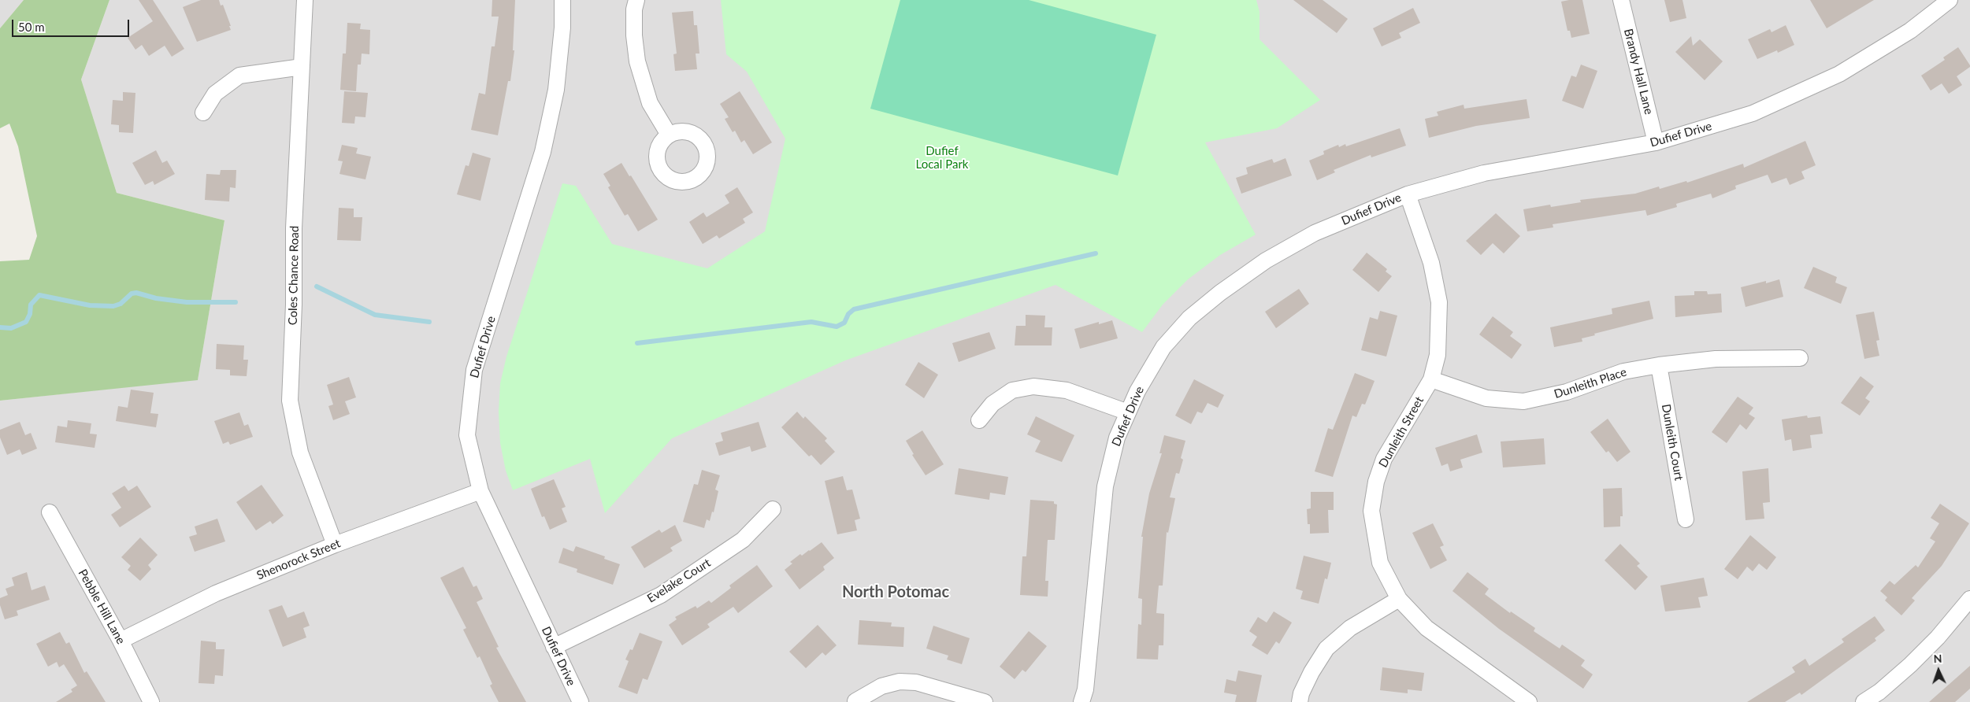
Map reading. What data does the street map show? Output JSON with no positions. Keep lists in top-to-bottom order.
{
  "streets": {
    "street": [
      "Brandy Hall Lane",
      "Dufief Drive",
      "Coles Chance Road",
      "Dunleith Place",
      "Dunleith Street",
      "Dunleith Court",
      "Shenorock Street",
      "Evelake Court",
      "Pebble Hill Lane"
    ]
  },
  "crossings": [
    ["Brandy Hall Lane", "Dufief Drive"],
    ["Dufief Drive", "Dunleith Street"],
    ["Dufief Drive", "Shenorock Street"],
    ["Dufief Drive", "Evelake Court"],
    ["Coles Chance Road", "Shenorock Street"],
    ["Dunleith Place", "Dunleith Street"],
    ["Dunleith Place", "Dunleith Court"],
    ["Shenorock Street", "Pebble Hill Lane"]
  ],
  "districts": ["North Potomac"],
  "parks": ["Dufief Local Park"],
  "scale_bar": "50 m",
  "north": "top"
}
